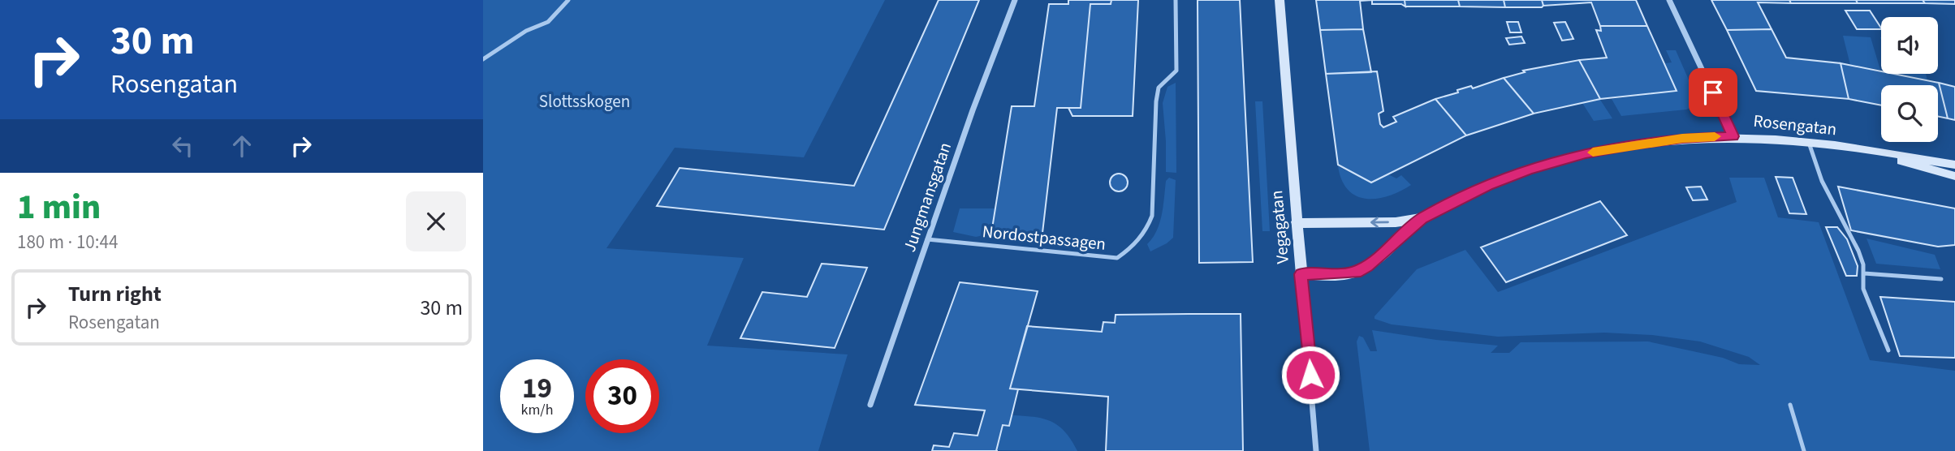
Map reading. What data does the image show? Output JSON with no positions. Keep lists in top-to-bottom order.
{
  "streets": {
    "street": ["Rosengatan", "Jungmansgatan", "Vegagatan"],
    "lane": ["Nordostpassagen"]
  },
  "crossings": [
    ["Rosengatan", "Vegagatan"],
    ["Jungmansgatan", "Nordostpassagen"]
  ],
  "parks": ["Slottsskogen"],
  "page": {
    "turn": ["30 m", "Rosengatan"],
    "heading": ["1 min", "180 m · 10:44"],
    "list": [
      {
        "name": "Turn right",
        "note": "Rosengatan",
        "value": "30 m"
      }
    ],
    "speed": "19 km/h",
    "limit": "30"
  }
}
